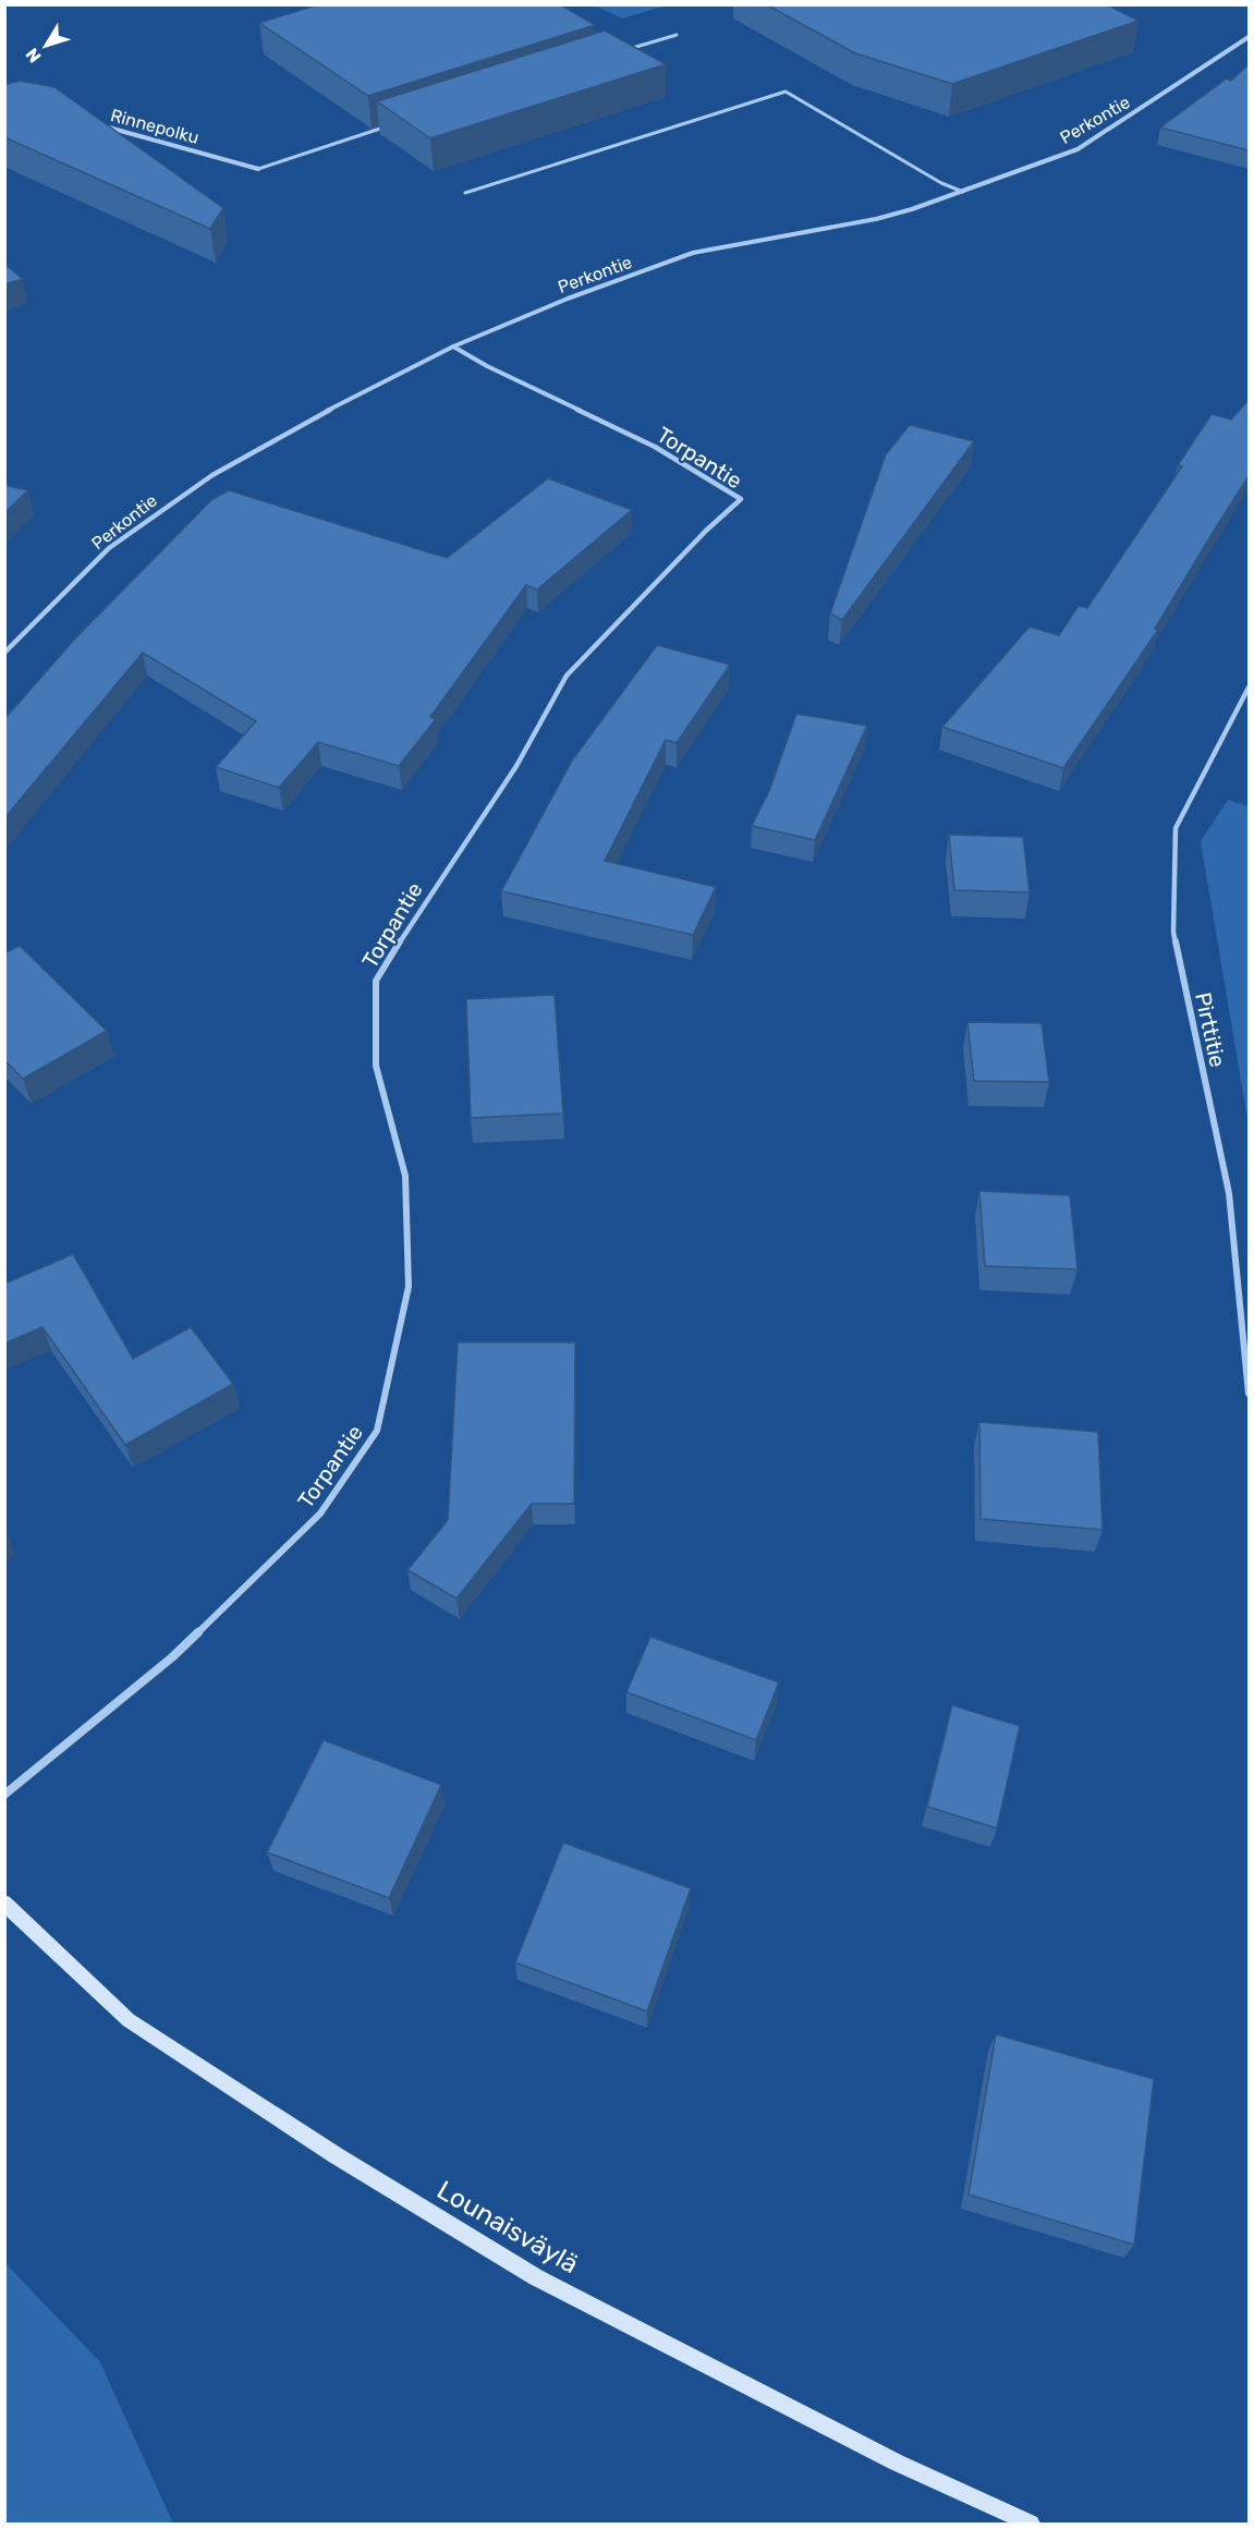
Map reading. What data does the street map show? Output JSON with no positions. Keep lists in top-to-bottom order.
{
  "streets": {
    "street": [
      "Perkontie",
      "Rinnepolku",
      "Torpantie",
      "Pirttitie",
      "Lounaisväylä"
    ]
  },
  "crossings": [
    ["Perkontie", "Torpantie"]
  ],
  "north": "bottom left"
}
